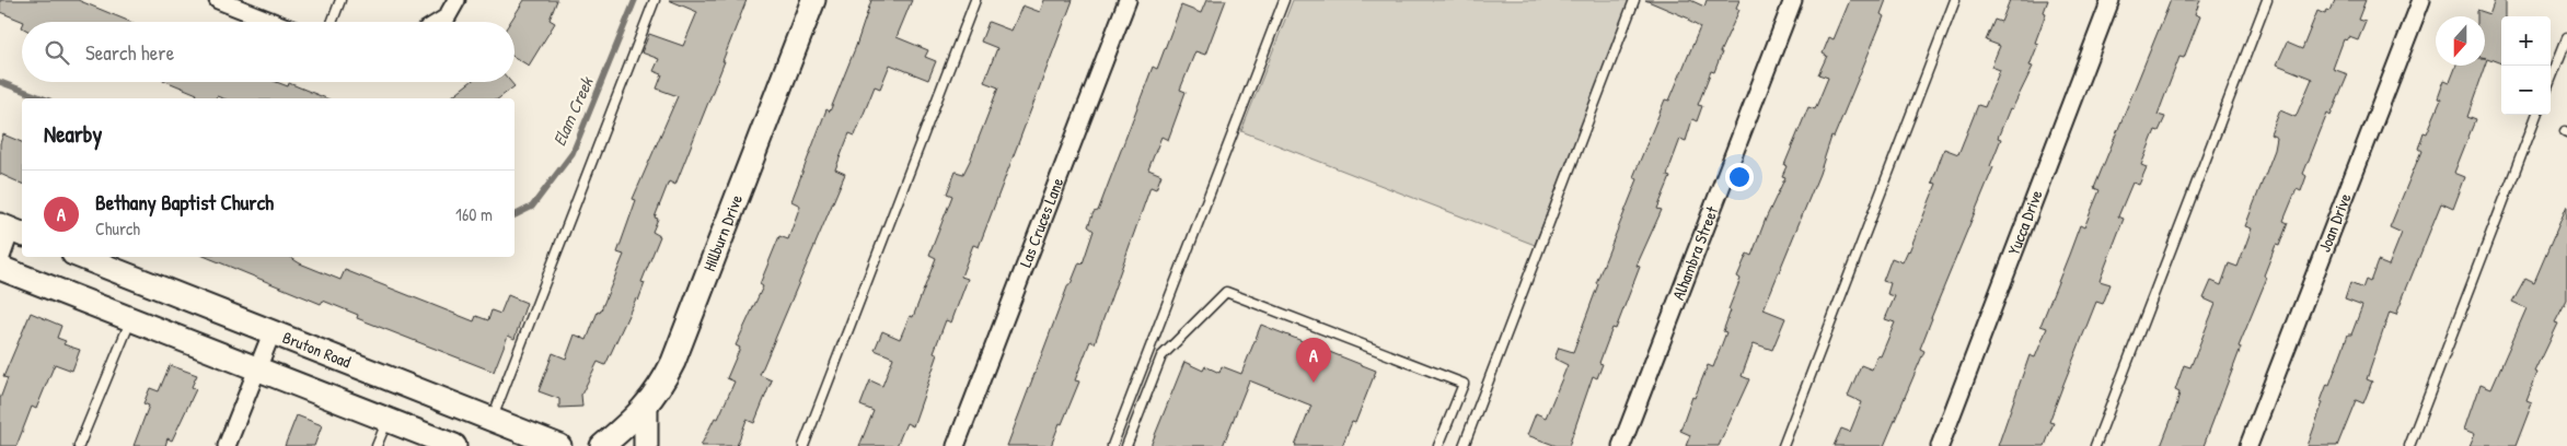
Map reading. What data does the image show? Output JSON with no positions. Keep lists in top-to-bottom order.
{
  "streets": {
    "main road": ["Hillburn Drive", "Bruton Road"],
    "street": [
      "Las Cruces Lane",
      "Yucca Drive",
      "Joan Drive",
      "Alhambra Street"
    ]
  },
  "water": ["Elam Creek"],
  "north": "bottom",
  "page": {
    "map_buttons": ["+", "−"],
    "search": "Search here",
    "heading": "Nearby",
    "list": [
      {
        "mark": "A",
        "name": "Bethany Baptist Church",
        "note": "Church",
        "value": "160 m"
      }
    ],
    "pins": "A"
  }
}
